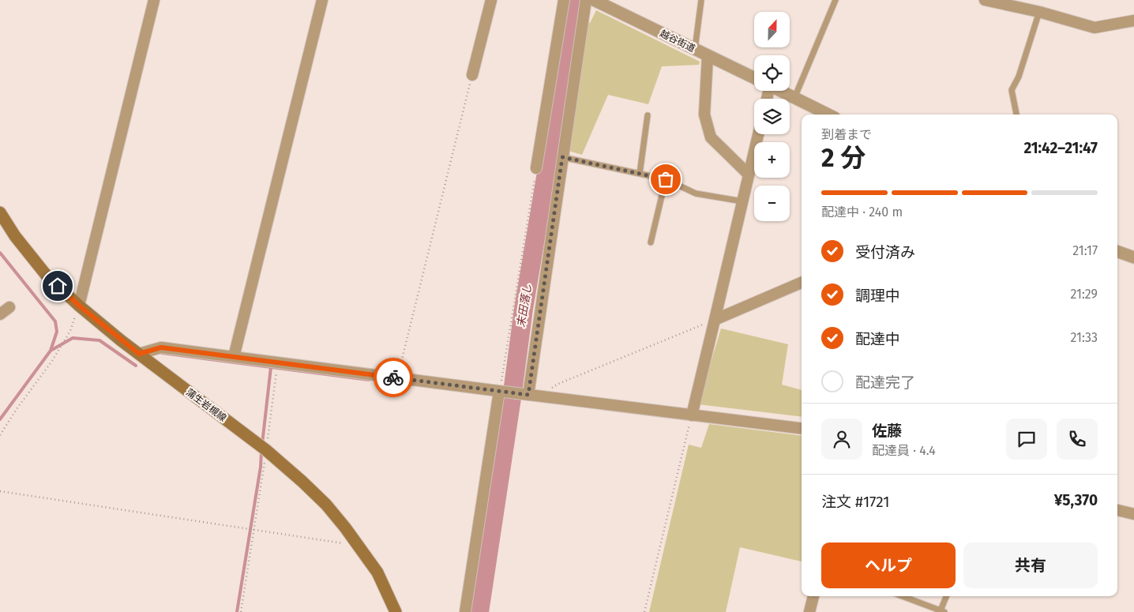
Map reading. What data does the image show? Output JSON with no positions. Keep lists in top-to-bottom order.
{
  "streets": {
    "main road": ["蒲生岩槻線"],
    "street": ["越谷街道"]
  },
  "water": ["末田落し"],
  "north": "top",
  "page": {
    "map_buttons": ["+", "−"],
    "heading": ["2 分", "到着まで", "21:42–21:47"],
    "panel": [
      "佐藤",
      "配達員 · 4.4",
      "注文 #1721",
      "¥5,370"
    ],
    "bar": "配達中 · 240 m",
    "list": [
      ["受付済み", "21:17"],
      ["調理中", "21:29"],
      ["配達中", "21:33"],
      "配達完了"
    ],
    "buttons": ["ヘルプ", "共有"]
  }
}
